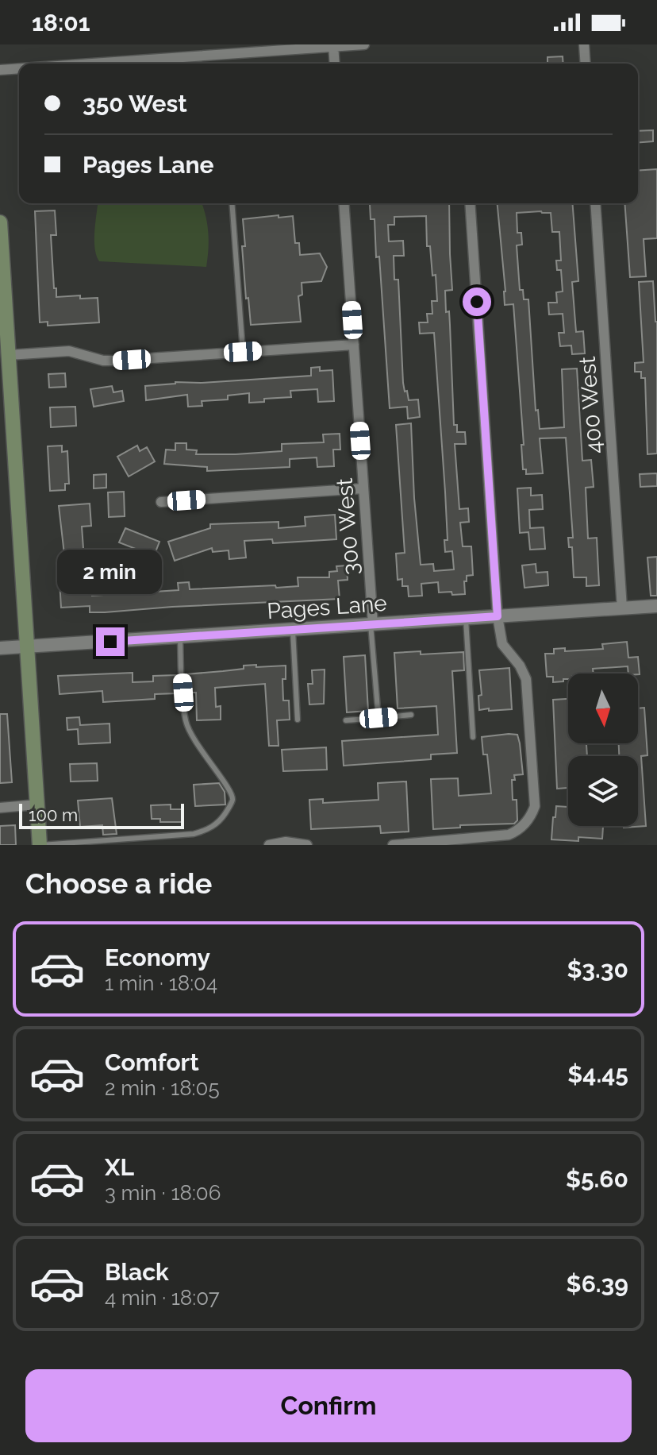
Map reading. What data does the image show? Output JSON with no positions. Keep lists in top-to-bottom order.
{
  "streets": {
    "street": ["400 West", "300 West", "Pages Lane"]
  },
  "crossings": [
    ["400 West", "Pages Lane"],
    ["300 West", "Pages Lane"]
  ],
  "scale_bar": "100 m",
  "north": "bottom",
  "page": {
    "status": "18:01",
    "banner": ["350 West", "Pages Lane"],
    "bubble": "2 min",
    "scale": "100 m",
    "heading": "Choose a ride",
    "list": [
      {
        "name": "Economy",
        "note": "1 min · 18:04",
        "value": "$3.30"
      },
      {
        "name": "Comfort",
        "note": "2 min · 18:05",
        "value": "$4.45"
      },
      {
        "name": "XL",
        "note": "3 min · 18:06",
        "value": "$5.60"
      },
      {
        "name": "Black",
        "note": "4 min · 18:07",
        "value": "$6.39"
      }
    ],
    "buttons": "Confirm"
  }
}
